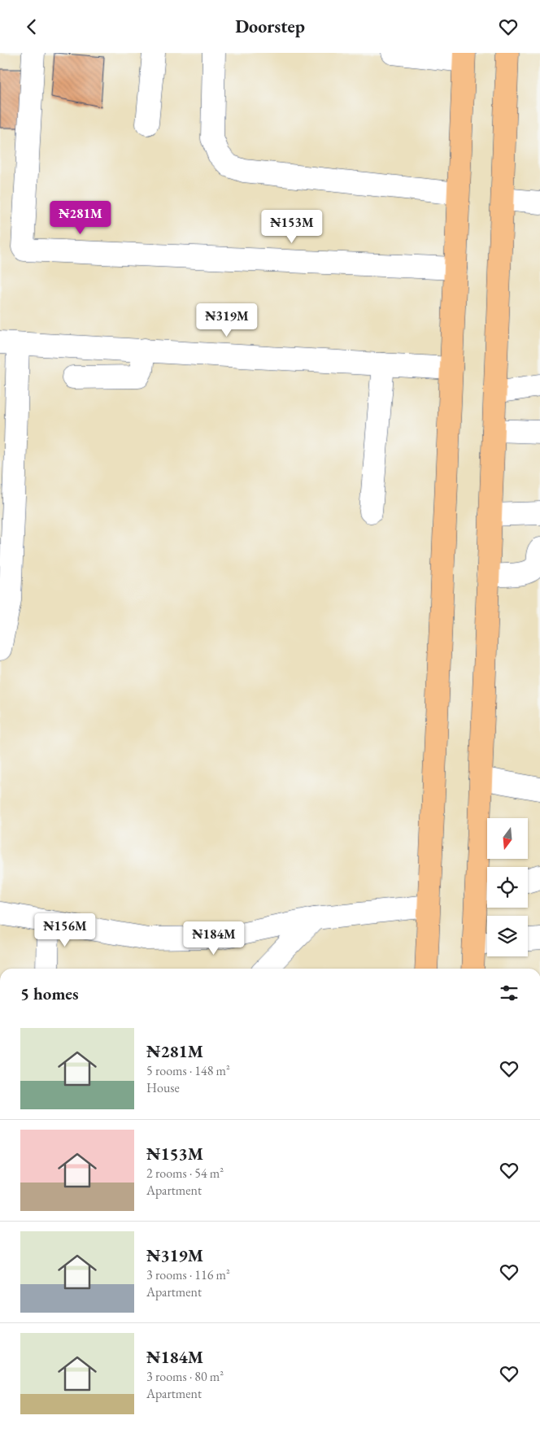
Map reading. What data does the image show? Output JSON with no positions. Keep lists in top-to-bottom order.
{
  "north": "bottom",
  "page": {
    "header": "Doorstep",
    "price": [
      "₦281M",
      "₦153M",
      "₦319M",
      "₦156M",
      "₦184M"
    ],
    "heading": "5 homes",
    "list": [
      {
        "name": "₦281M",
        "note": "5 rooms · 148 m² · House"
      },
      {
        "name": "₦153M",
        "note": "2 rooms · 54 m² · Apartment"
      },
      {
        "name": "₦319M",
        "note": "3 rooms · 116 m² · Apartment"
      },
      {
        "name": "₦184M",
        "note": "3 rooms · 80 m² · Apartment"
      }
    ]
  }
}
